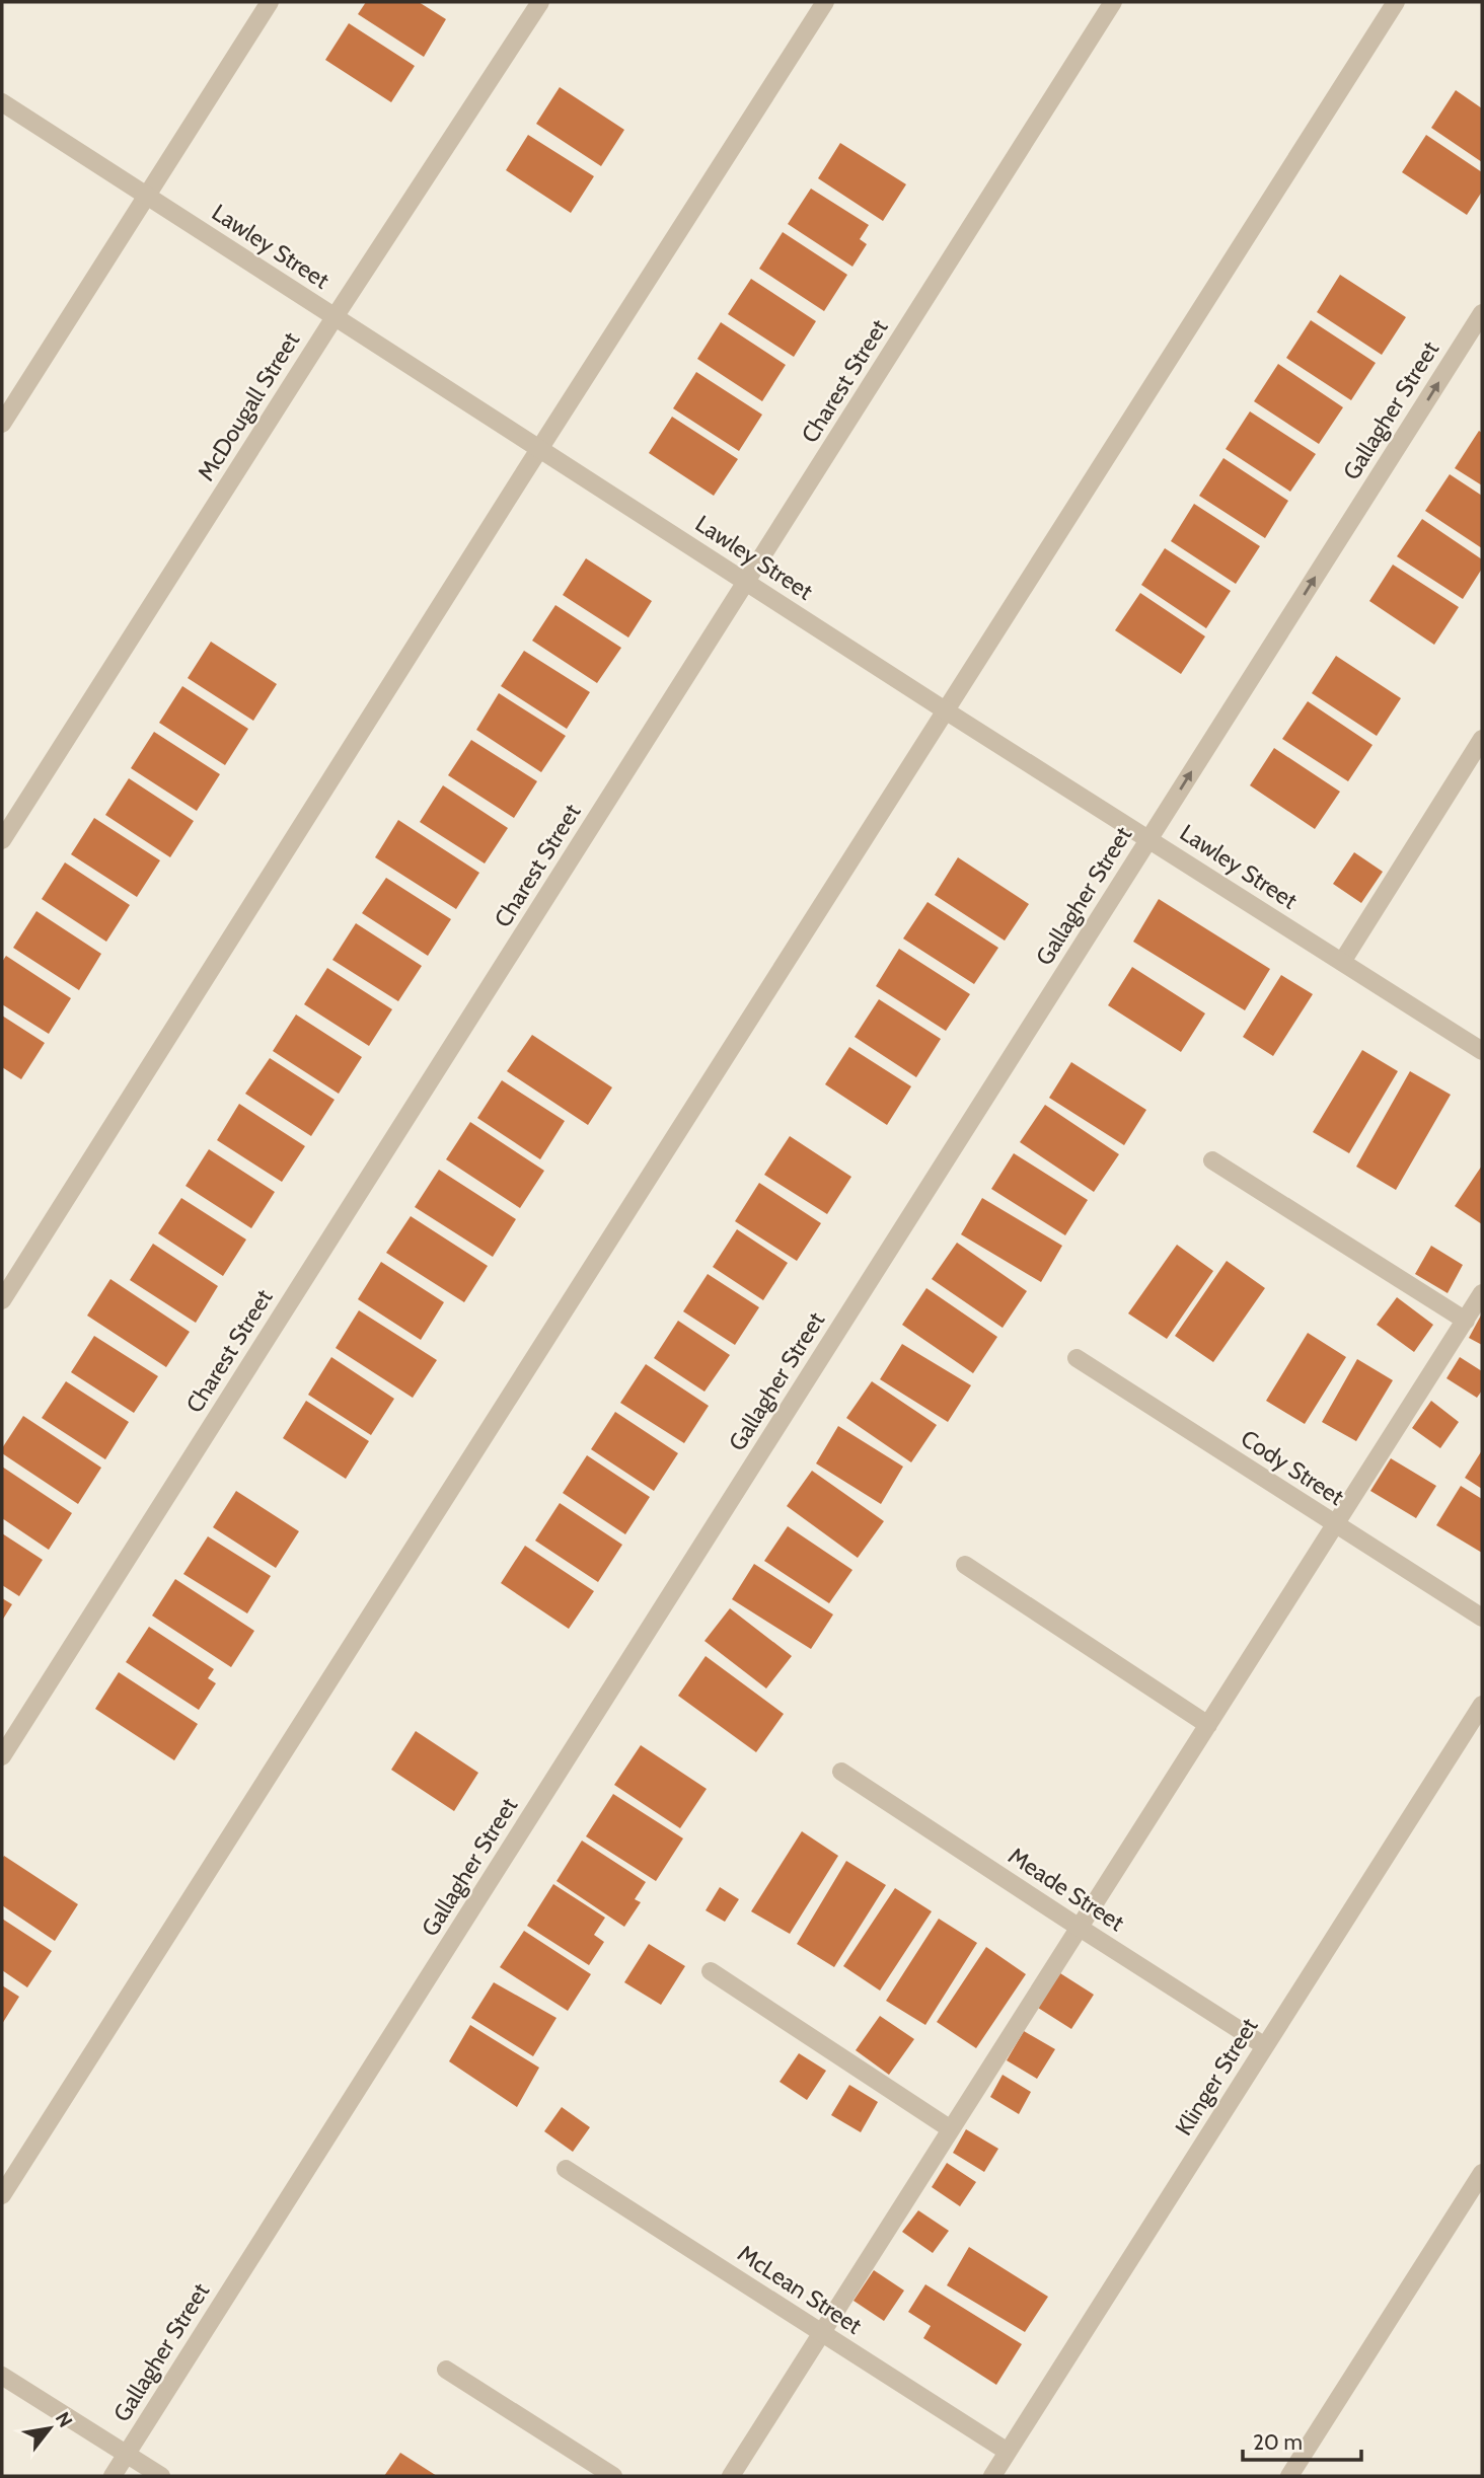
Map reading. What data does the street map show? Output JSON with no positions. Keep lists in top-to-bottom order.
{
  "streets": {
    "street": [
      "Lawley Street",
      "Charest Street",
      "McDougall Street",
      "Gallagher Street",
      "Cody Street",
      "Meade Street",
      "Klinger Street",
      "McLean Street"
    ]
  },
  "crossings": [
    ["Lawley Street", "Charest Street"],
    ["Lawley Street", "McDougall Street"],
    ["Lawley Street", "Gallagher Street"],
    ["Meade Street", "Klinger Street"],
    ["Klinger Street", "McLean Street"]
  ],
  "scale_bar": "20 m",
  "north": "top right"
}
